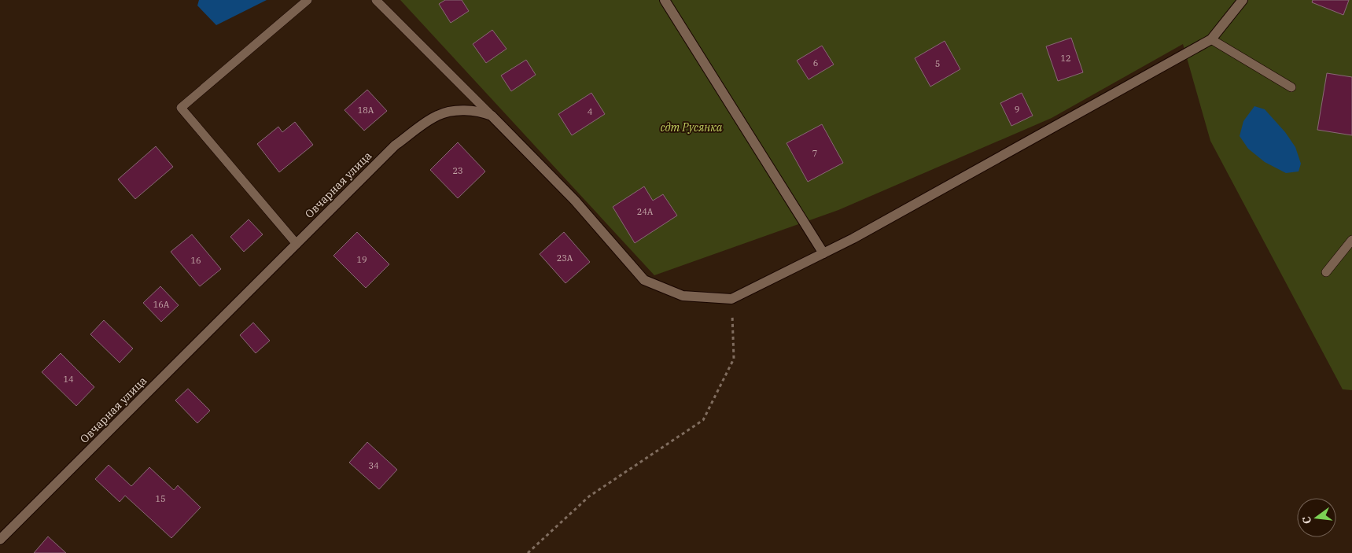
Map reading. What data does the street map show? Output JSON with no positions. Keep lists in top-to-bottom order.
{
  "streets": {
    "street": ["Овчарная улица"]
  },
  "parks": ["сдт Русянка"],
  "house_numbers": [
    "12",
    "6",
    "5",
    "9",
    "18А",
    "4",
    "7",
    "23",
    "24А",
    "23А",
    "19",
    "16",
    "16А",
    "14",
    "34",
    "15"
  ],
  "north": "left"
}
